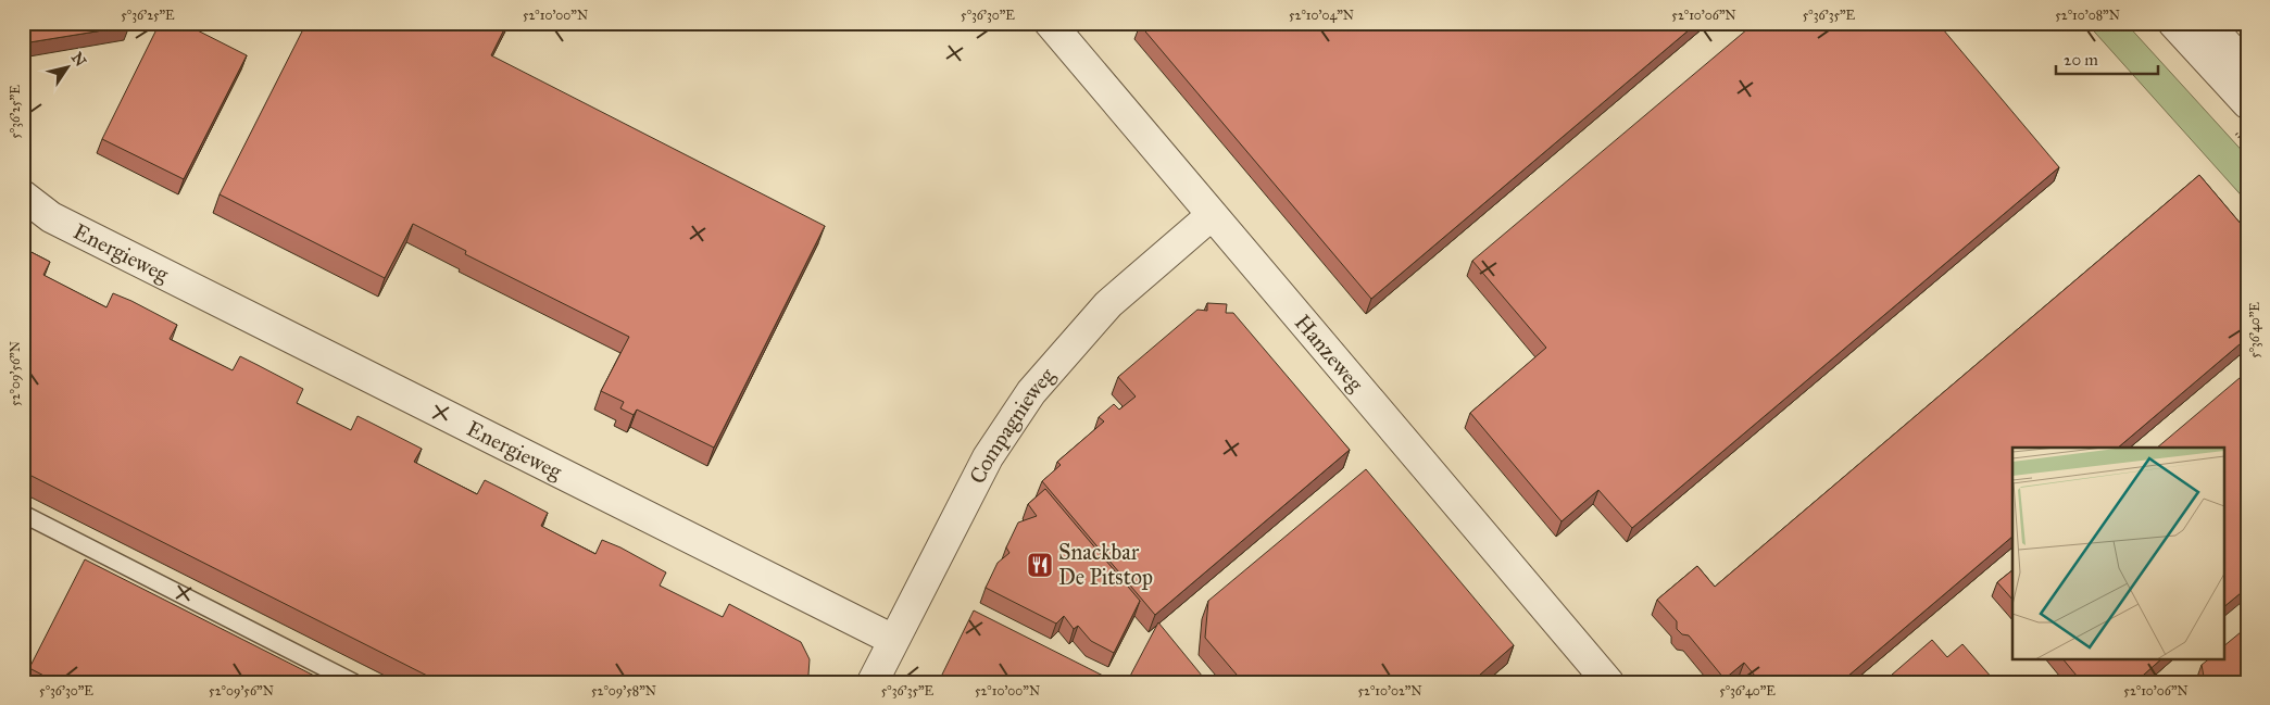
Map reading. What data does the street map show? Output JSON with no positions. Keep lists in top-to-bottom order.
{
  "streets": {
    "street": ["Energieweg", "Hanzeweg", "Compagnieweg"]
  },
  "crossings": [
    ["Energieweg", "Compagnieweg"],
    ["Hanzeweg", "Compagnieweg"]
  ],
  "places": {
    "restaurant": ["Snackbar De Pitstop"]
  },
  "scale_bar": "20 m",
  "north": "top right",
  "coordinates": [
    "5°36'25\"E",
    "52°10'00\"N",
    "5°36'30\"E",
    "52°10'04\"N",
    "52°10'06\"N",
    "5°36'35\"E",
    "52°10'08\"N",
    "5°36'40\"E",
    "52°09'56\"N",
    "52°09'58\"N",
    "52°10'02\"N"
  ]
}
